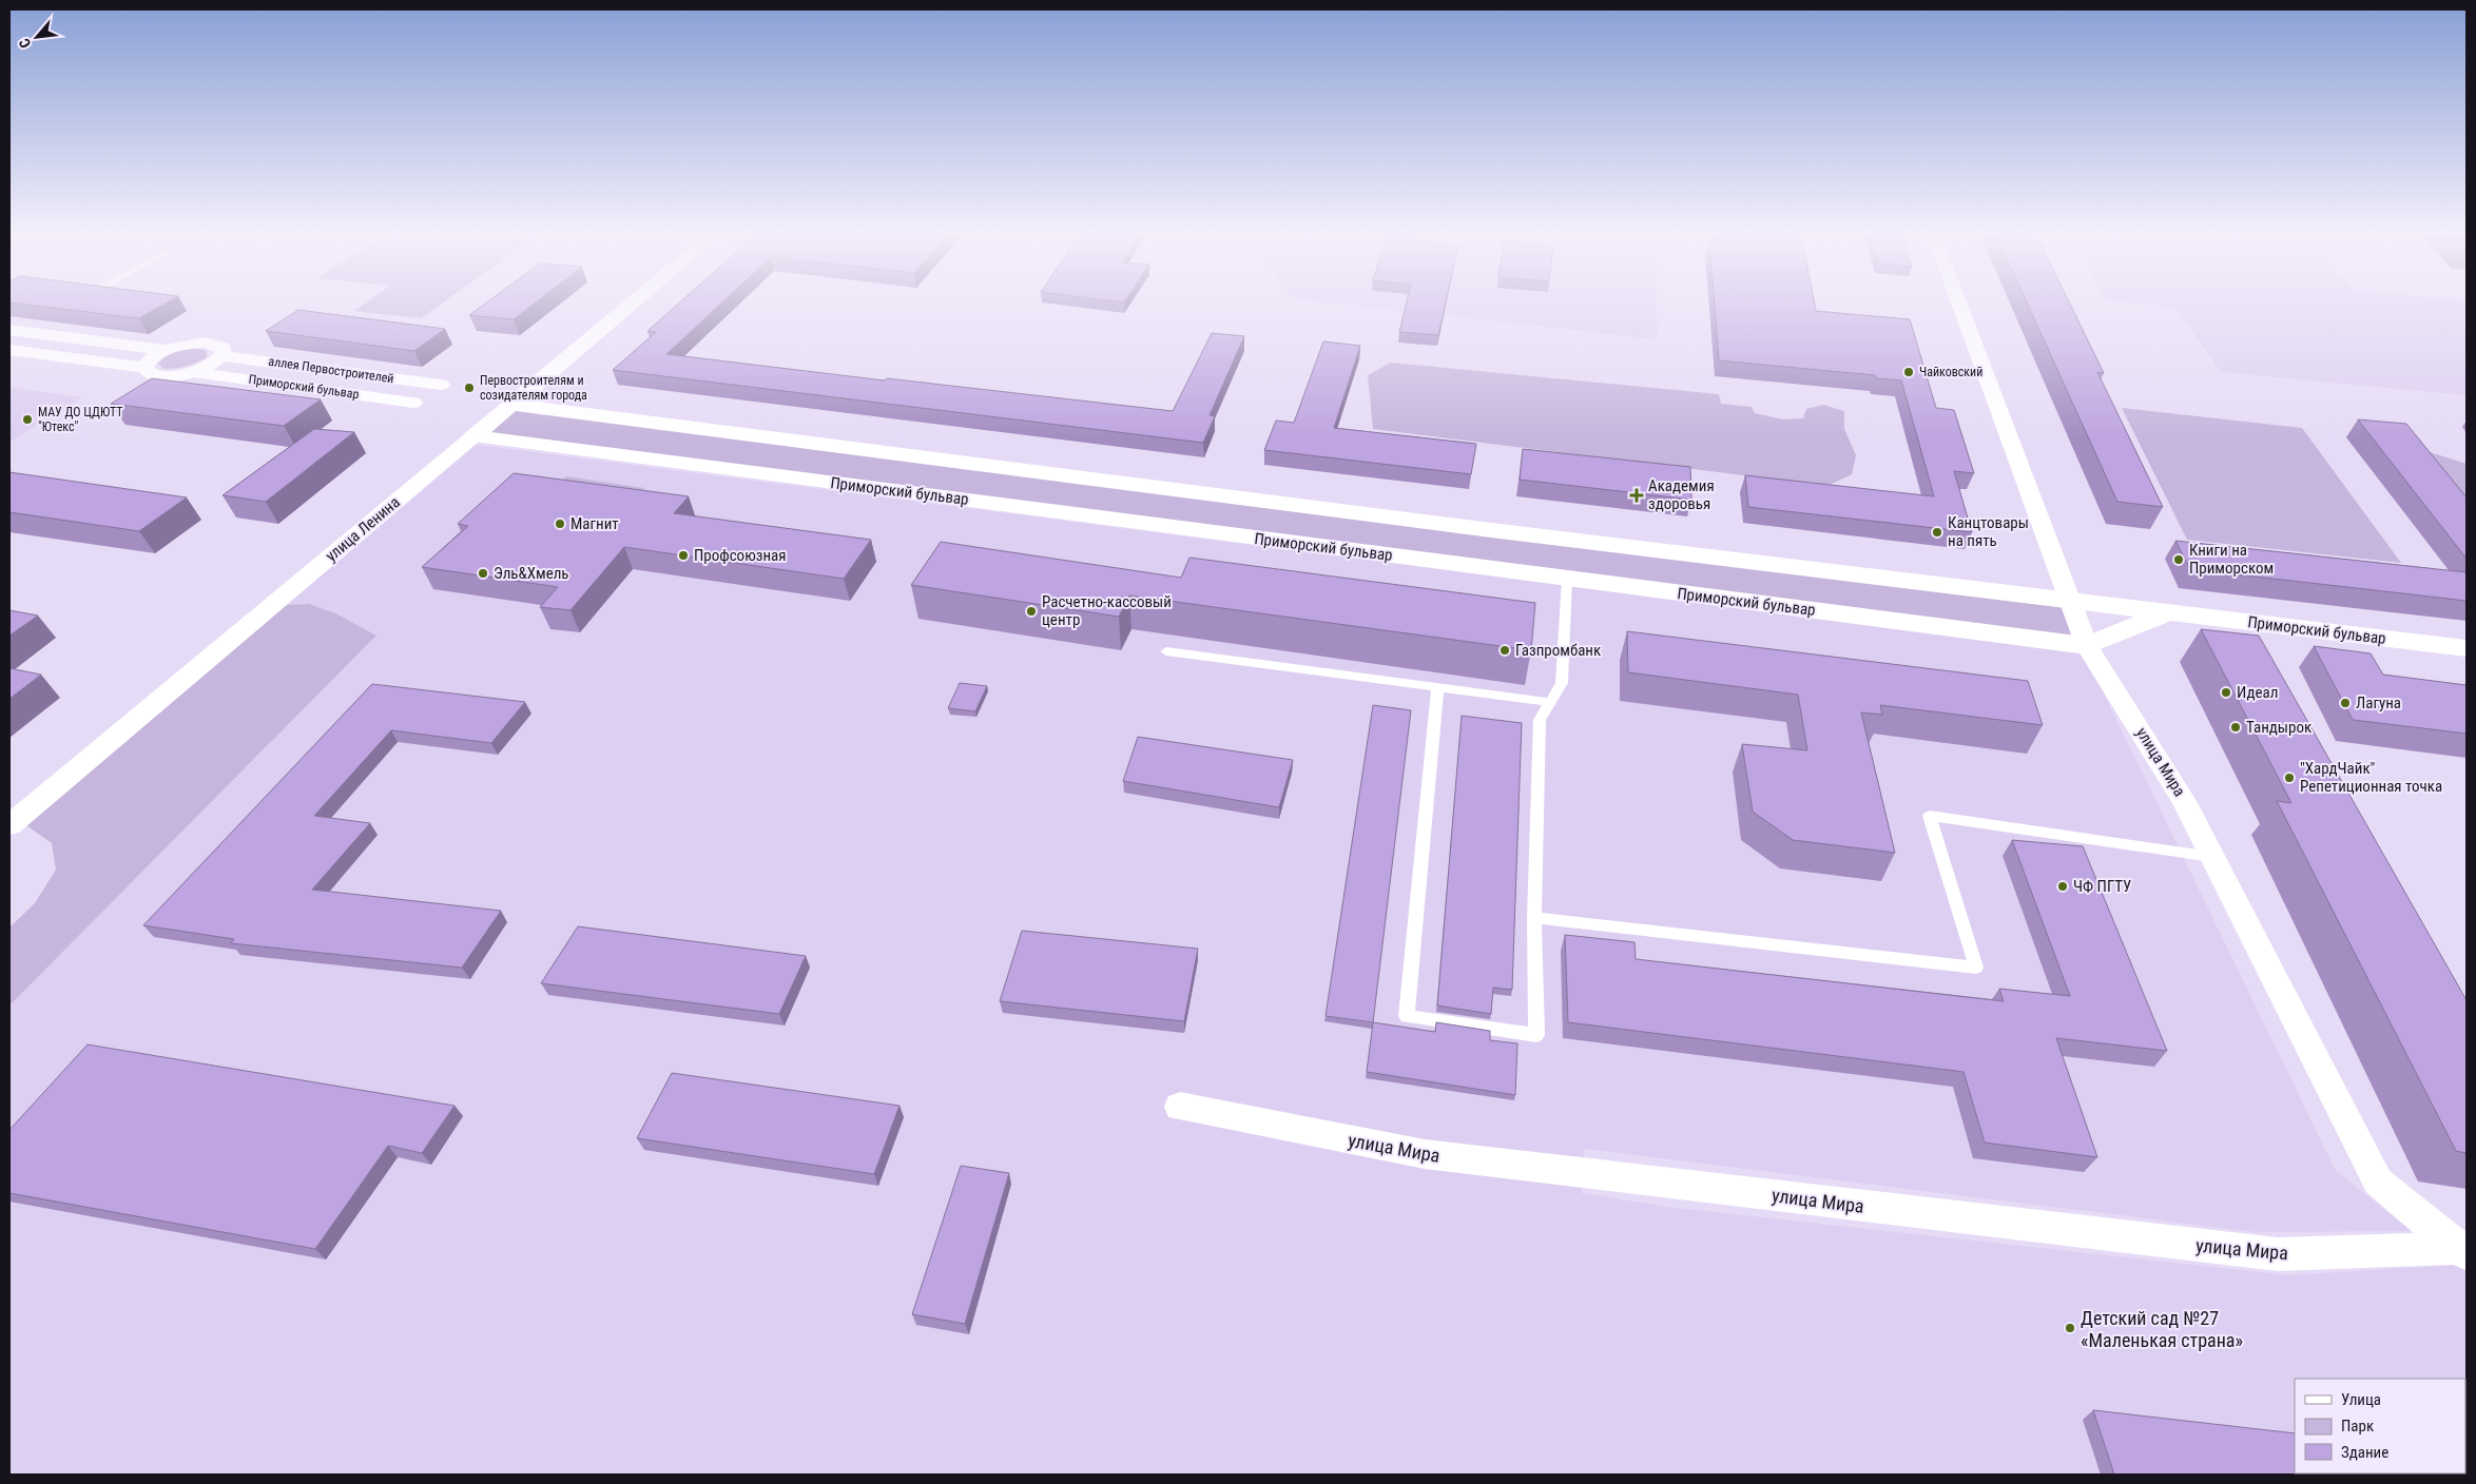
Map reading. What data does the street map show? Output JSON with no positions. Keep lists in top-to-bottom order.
{
  "streets": {
    "street": [
      "аллея Первостроителей",
      "Приморский бульвар",
      "улица Ленина",
      "улица Мира"
    ]
  },
  "crossings": [
    ["аллея Первостроителей", "Приморский бульвар"],
    ["Приморский бульвар", "улица Ленина"],
    ["Приморский бульвар", "улица Мира"]
  ],
  "places": {
    "other": [
      "Чайковский",
      "Первостроителям и созидателям города",
      "МАУ ДО ЦДЮТТ \"Ютекс\"",
      "Магнит",
      "Канцтовары на пять",
      "Профсоюзная",
      "Книги на Приморском",
      "Эль&Хмель",
      "Расчетно-кассовый центр",
      "Газпромбанк",
      "Идеал",
      "Лагуна",
      "Тандырок",
      "\"ХардЧайк\" Репетиционная точка",
      "ЧФ ПГТУ",
      "Детский сад №27 «Маленькая страна»"
    ],
    "health": ["Академия здоровья"]
  },
  "legend": ["Улица", "Парк", "Здание"],
  "north": "bottom left"
}
